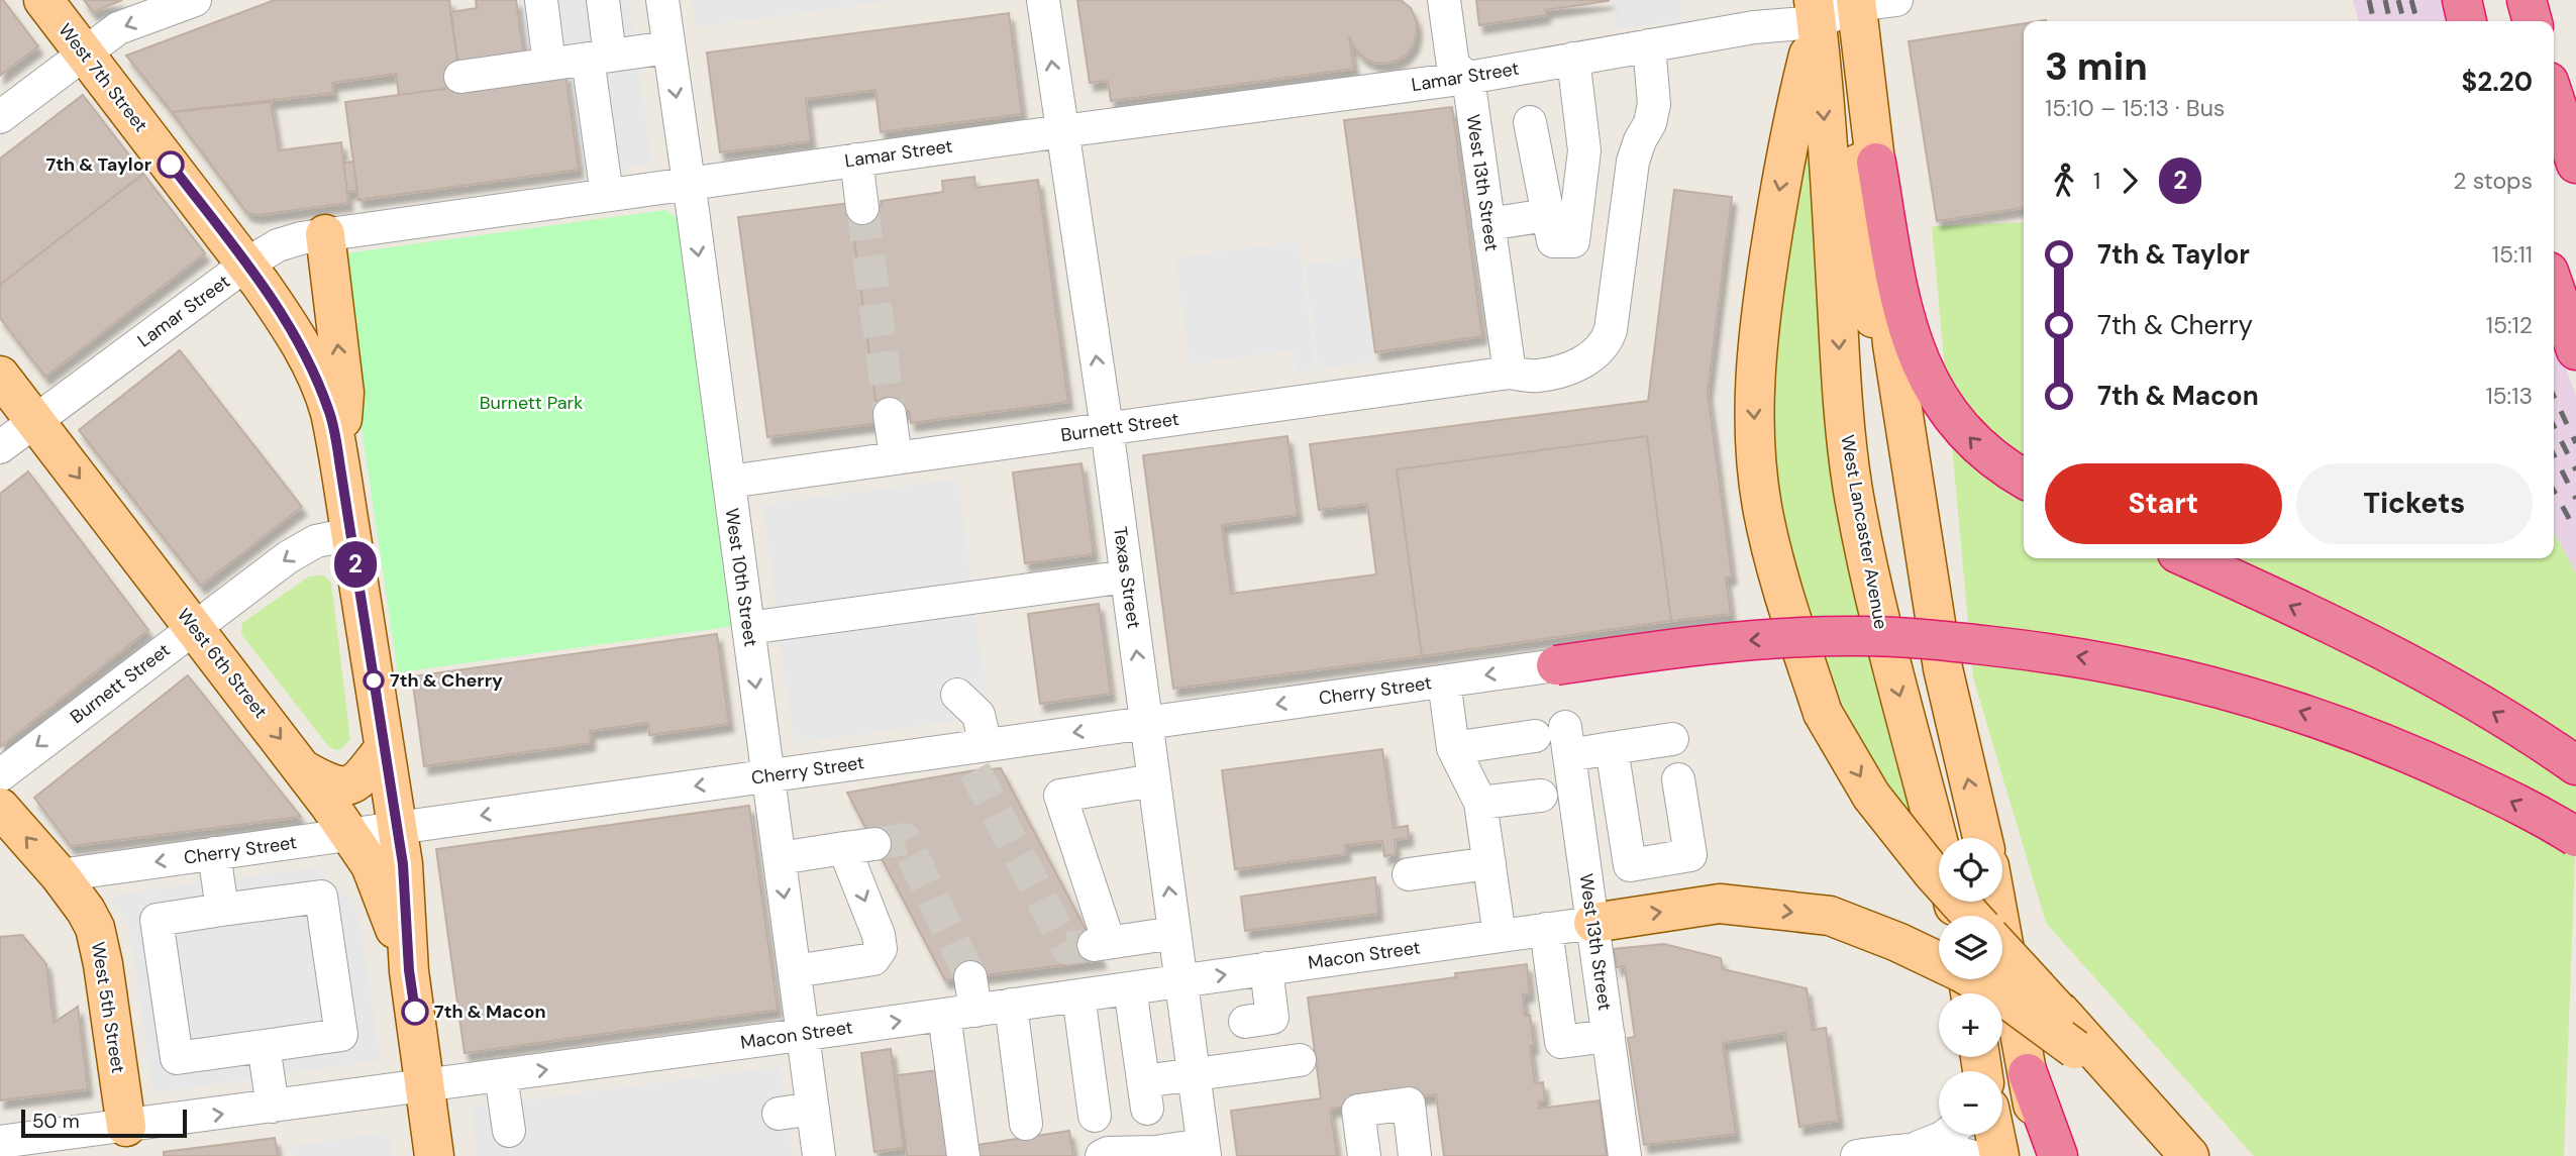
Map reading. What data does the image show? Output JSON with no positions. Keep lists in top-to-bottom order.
{
  "streets": {
    "main road": [
      "West 7th Street",
      "West Lancaster Avenue",
      "West 6th Street",
      "West 5th Street"
    ],
    "street": [
      "Lamar Street",
      "West 13th Street",
      "Burnett Street",
      "West 10th Street",
      "Texas Street",
      "Cherry Street",
      "Macon Street"
    ]
  },
  "crossings": [
    ["Lamar Street", "West 7th Street"],
    ["Lamar Street", "West 13th Street"],
    ["Lamar Street", "Burnett Street"],
    ["Lamar Street", "West Lancaster Avenue"],
    ["Lamar Street", "West 10th Street"],
    ["Lamar Street", "Texas Street"],
    ["Lamar Street", "West 6th Street"],
    ["West 7th Street", "Burnett Street"],
    ["West 7th Street", "West 6th Street"],
    ["West 7th Street", "Cherry Street"],
    ["West 7th Street", "Macon Street"],
    ["West 13th Street", "Burnett Street"],
    ["West 13th Street", "Macon Street"],
    ["Burnett Street", "West 10th Street"],
    ["Burnett Street", "Texas Street"],
    ["Burnett Street", "West 6th Street"],
    ["West 10th Street", "Cherry Street"],
    ["West 10th Street", "Macon Street"],
    ["Texas Street", "Cherry Street"],
    ["Texas Street", "Macon Street"],
    ["West 6th Street", "Cherry Street"],
    ["Cherry Street", "West 5th Street"],
    ["Macon Street", "West 5th Street"]
  ],
  "one_way": ["Texas Street", "West 6th Street", "Macon Street"],
  "parks": ["Burnett Park"],
  "places": ["7th & Taylor", "7th & Cherry", "7th & Macon"],
  "lines": ["bus line 2"],
  "scale_bar": "50 m",
  "page": {
    "on_map": "2",
    "heading": ["3 min", "15:10 – 15:13 · Bus", "$2.20"],
    "legs": ["1", "2", "2 stops"],
    "list": [
      {
        "name": "7th & Taylor",
        "value": "15:11"
      },
      {
        "name": "7th & Cherry",
        "value": "15:12"
      },
      {
        "name": "7th & Macon",
        "value": "15:13"
      }
    ],
    "buttons": ["Start", "Tickets"],
    "map_buttons": ["+", "−"],
    "scale": "50 m"
  }
}
